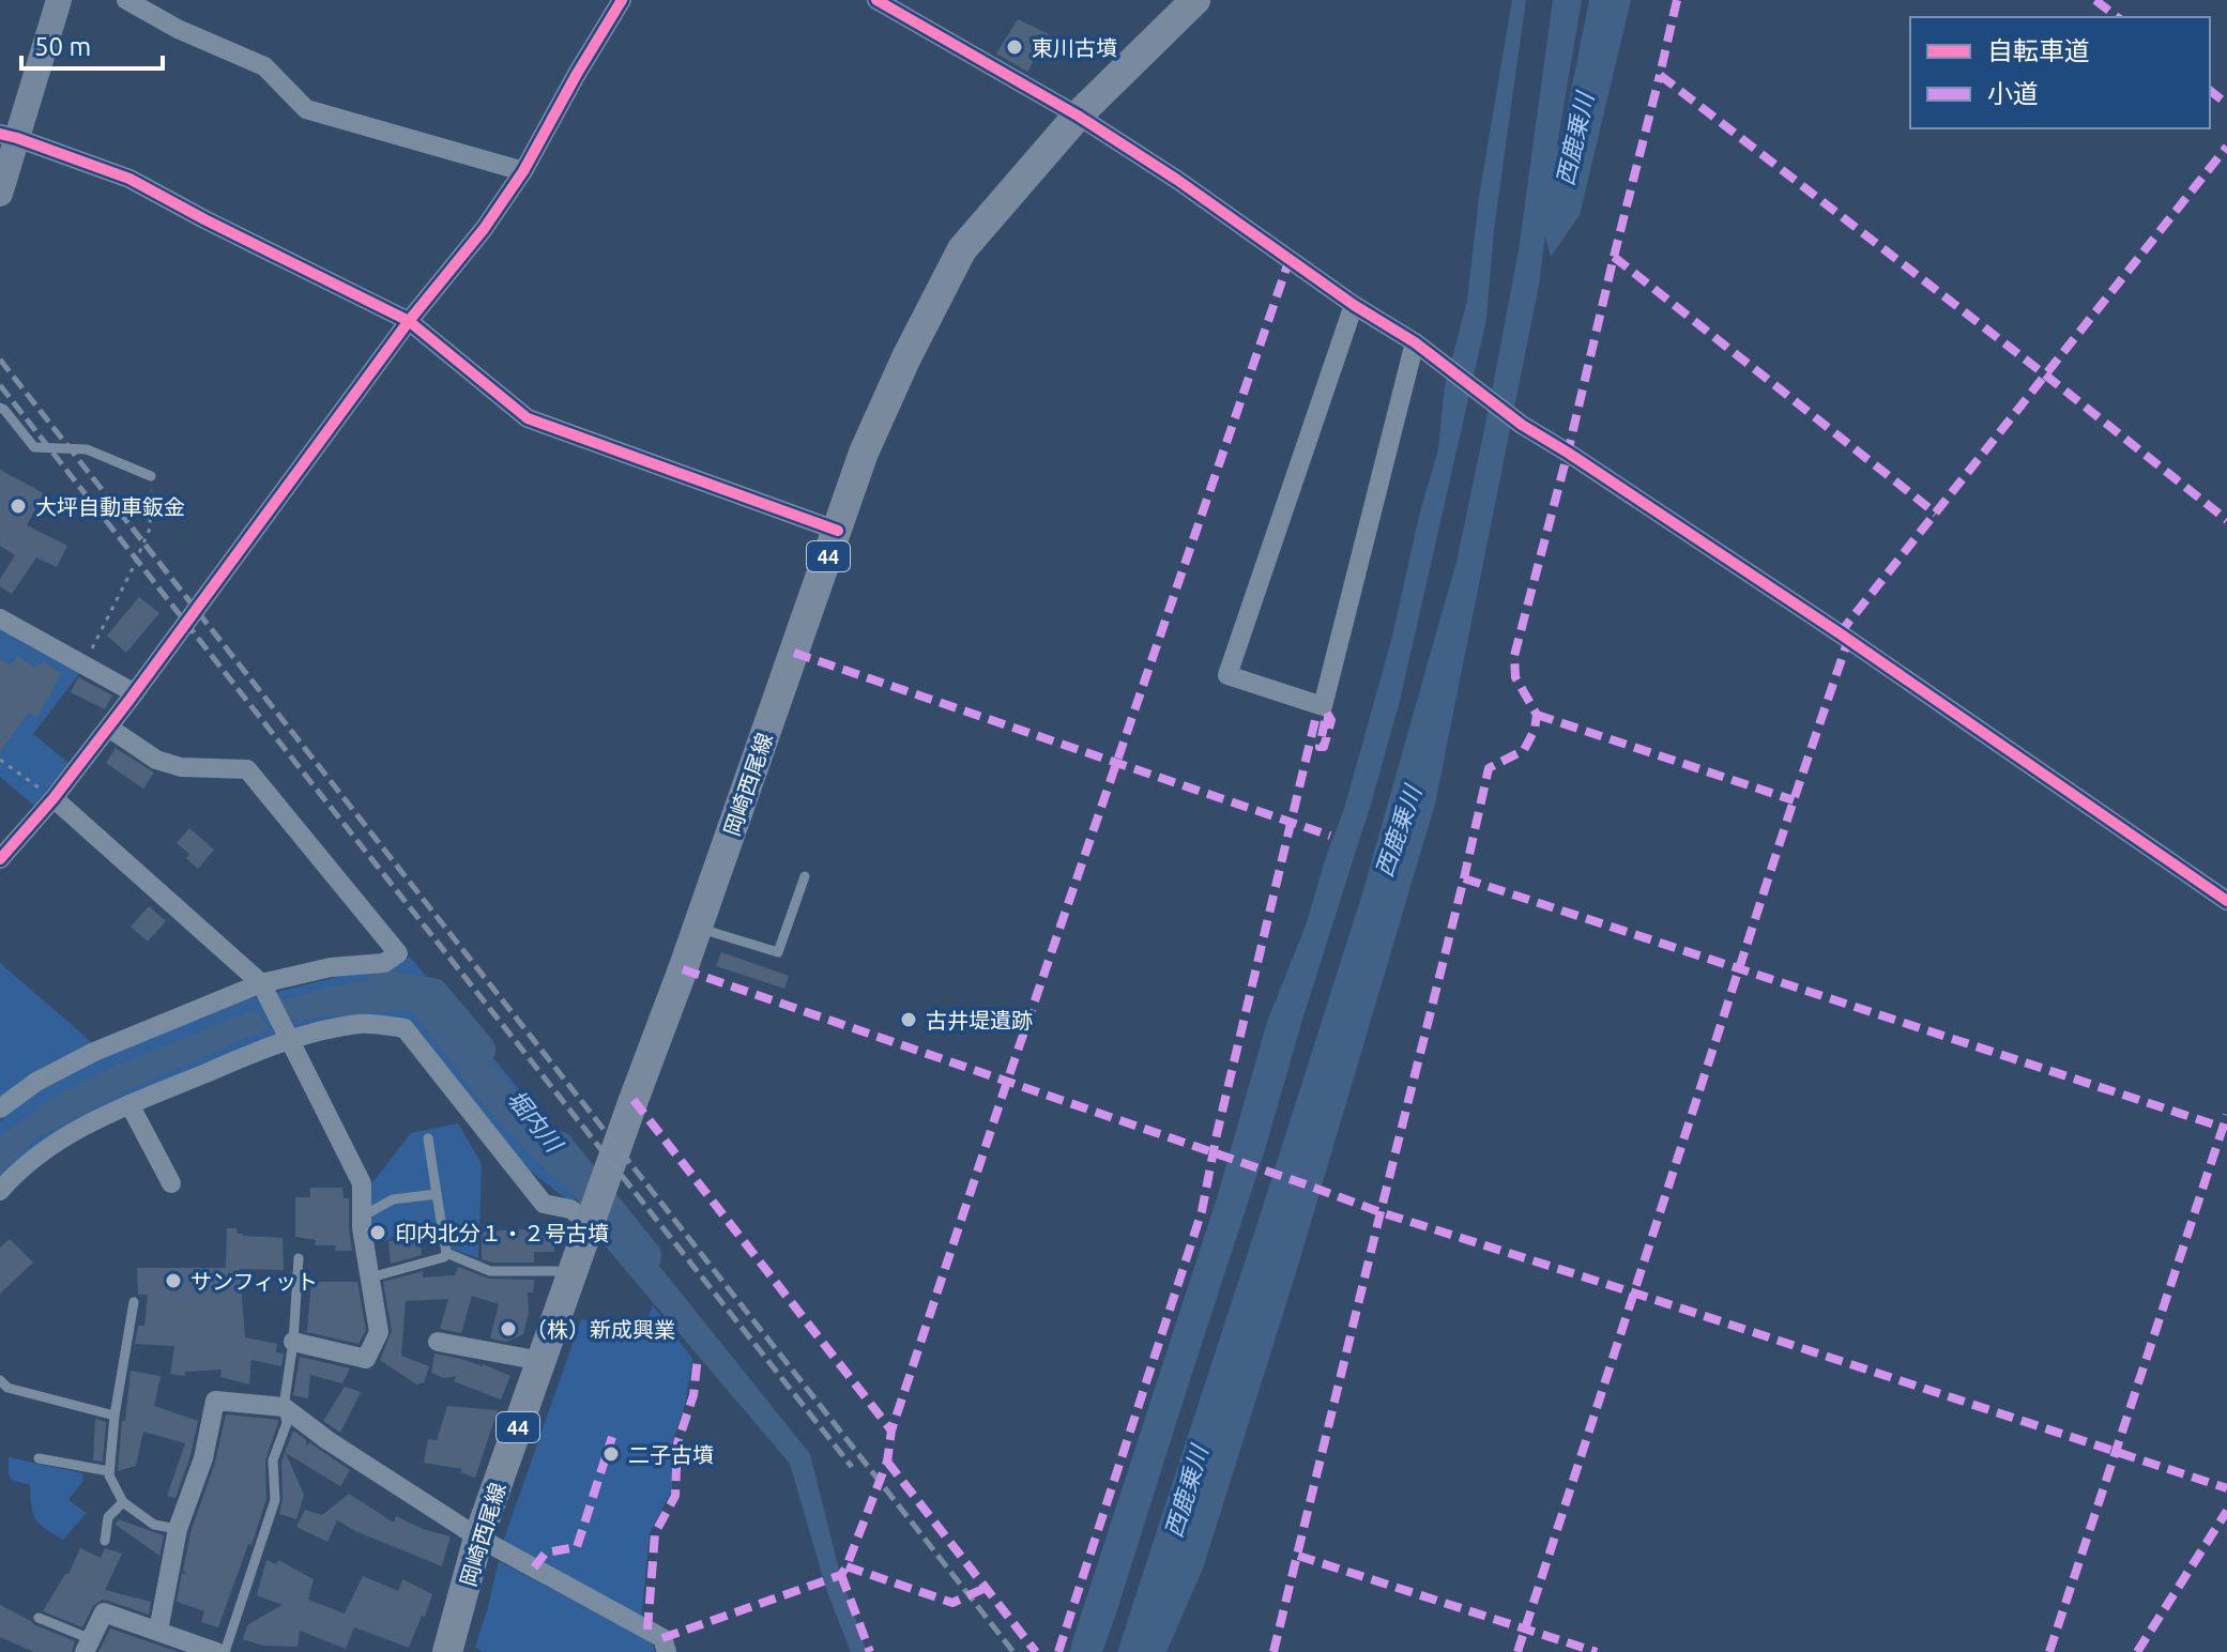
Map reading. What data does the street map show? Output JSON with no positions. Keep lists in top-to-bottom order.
{
  "streets": {
    "main road": ["44", "岡崎西尾線"]
  },
  "water": ["西鹿乗川", "堀内川"],
  "places": [
    "東川古墳",
    "大坪自動車鈑金",
    "古井堤遺跡",
    "印内北分１・２号古墳",
    "サンフィット",
    "（株）新成興業",
    "二子古墳"
  ],
  "legend": ["自転車道", "小道"],
  "scale_bar": "50 m"
}
